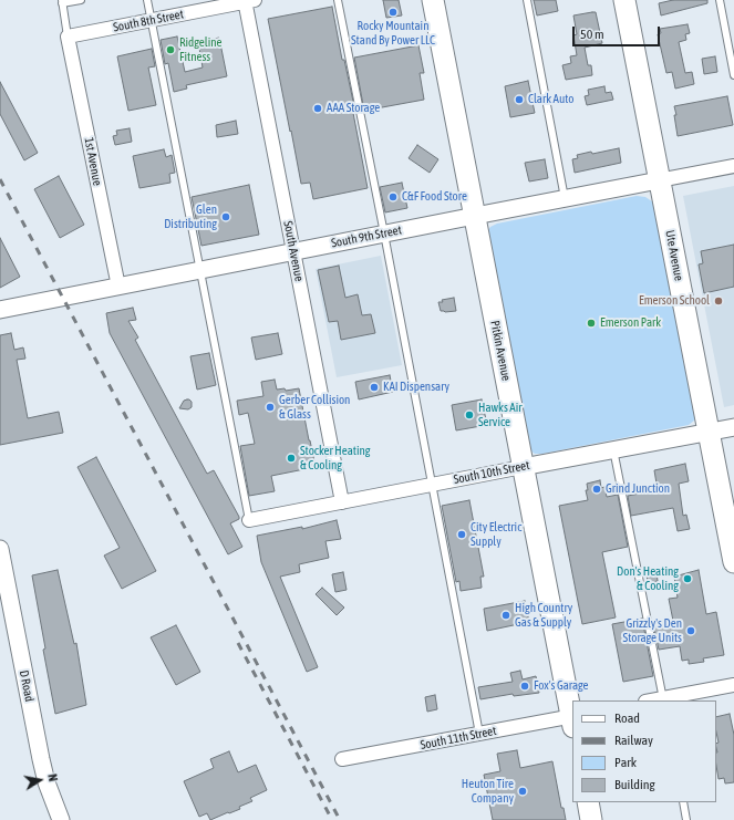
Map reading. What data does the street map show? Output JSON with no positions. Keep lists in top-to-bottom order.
{
  "streets": {
    "main road": ["Ute Avenue", "Pitkin Avenue"],
    "street": [
      "South 8th Street",
      "1st Avenue",
      "South 9th Street",
      "South Avenue",
      "South 10th Street",
      "D Road",
      "South 11th Street"
    ]
  },
  "crossings": [
    ["South 8th Street", "1st Avenue"],
    ["South 8th Street", "South Avenue"],
    ["1st Avenue", "South 9th Street"],
    ["South 9th Street", "South Avenue"],
    ["South 9th Street", "Ute Avenue"],
    ["South 9th Street", "Pitkin Avenue"],
    ["South Avenue", "South 10th Street"],
    ["Ute Avenue", "South 10th Street"],
    ["Pitkin Avenue", "South 10th Street"],
    ["Pitkin Avenue", "South 11th Street"]
  ],
  "places": [
    "Rocky Mountain Stand By Power LLC",
    "Ridgeline Fitness",
    "Clark Auto",
    "AAA Storage",
    "C&F Food Store",
    "Glen Distributing",
    "Emerson School",
    "Emerson Park",
    "KAI Dispensary",
    "Gerber Collision & Glass",
    "Hawks Air Service",
    "Stocker Heating & Cooling",
    "Grind Junction",
    "City Electric Supply",
    "Don's Heating & Cooling",
    "High Country Gas & Supply",
    "Grizzly's Den Storage Units",
    "Fox's Garage",
    "Heuton Tire Company"
  ],
  "legend": [
    "Road",
    "Railway",
    "Park",
    "Building"
  ],
  "scale_bar": "50 m",
  "north": "right"
}
